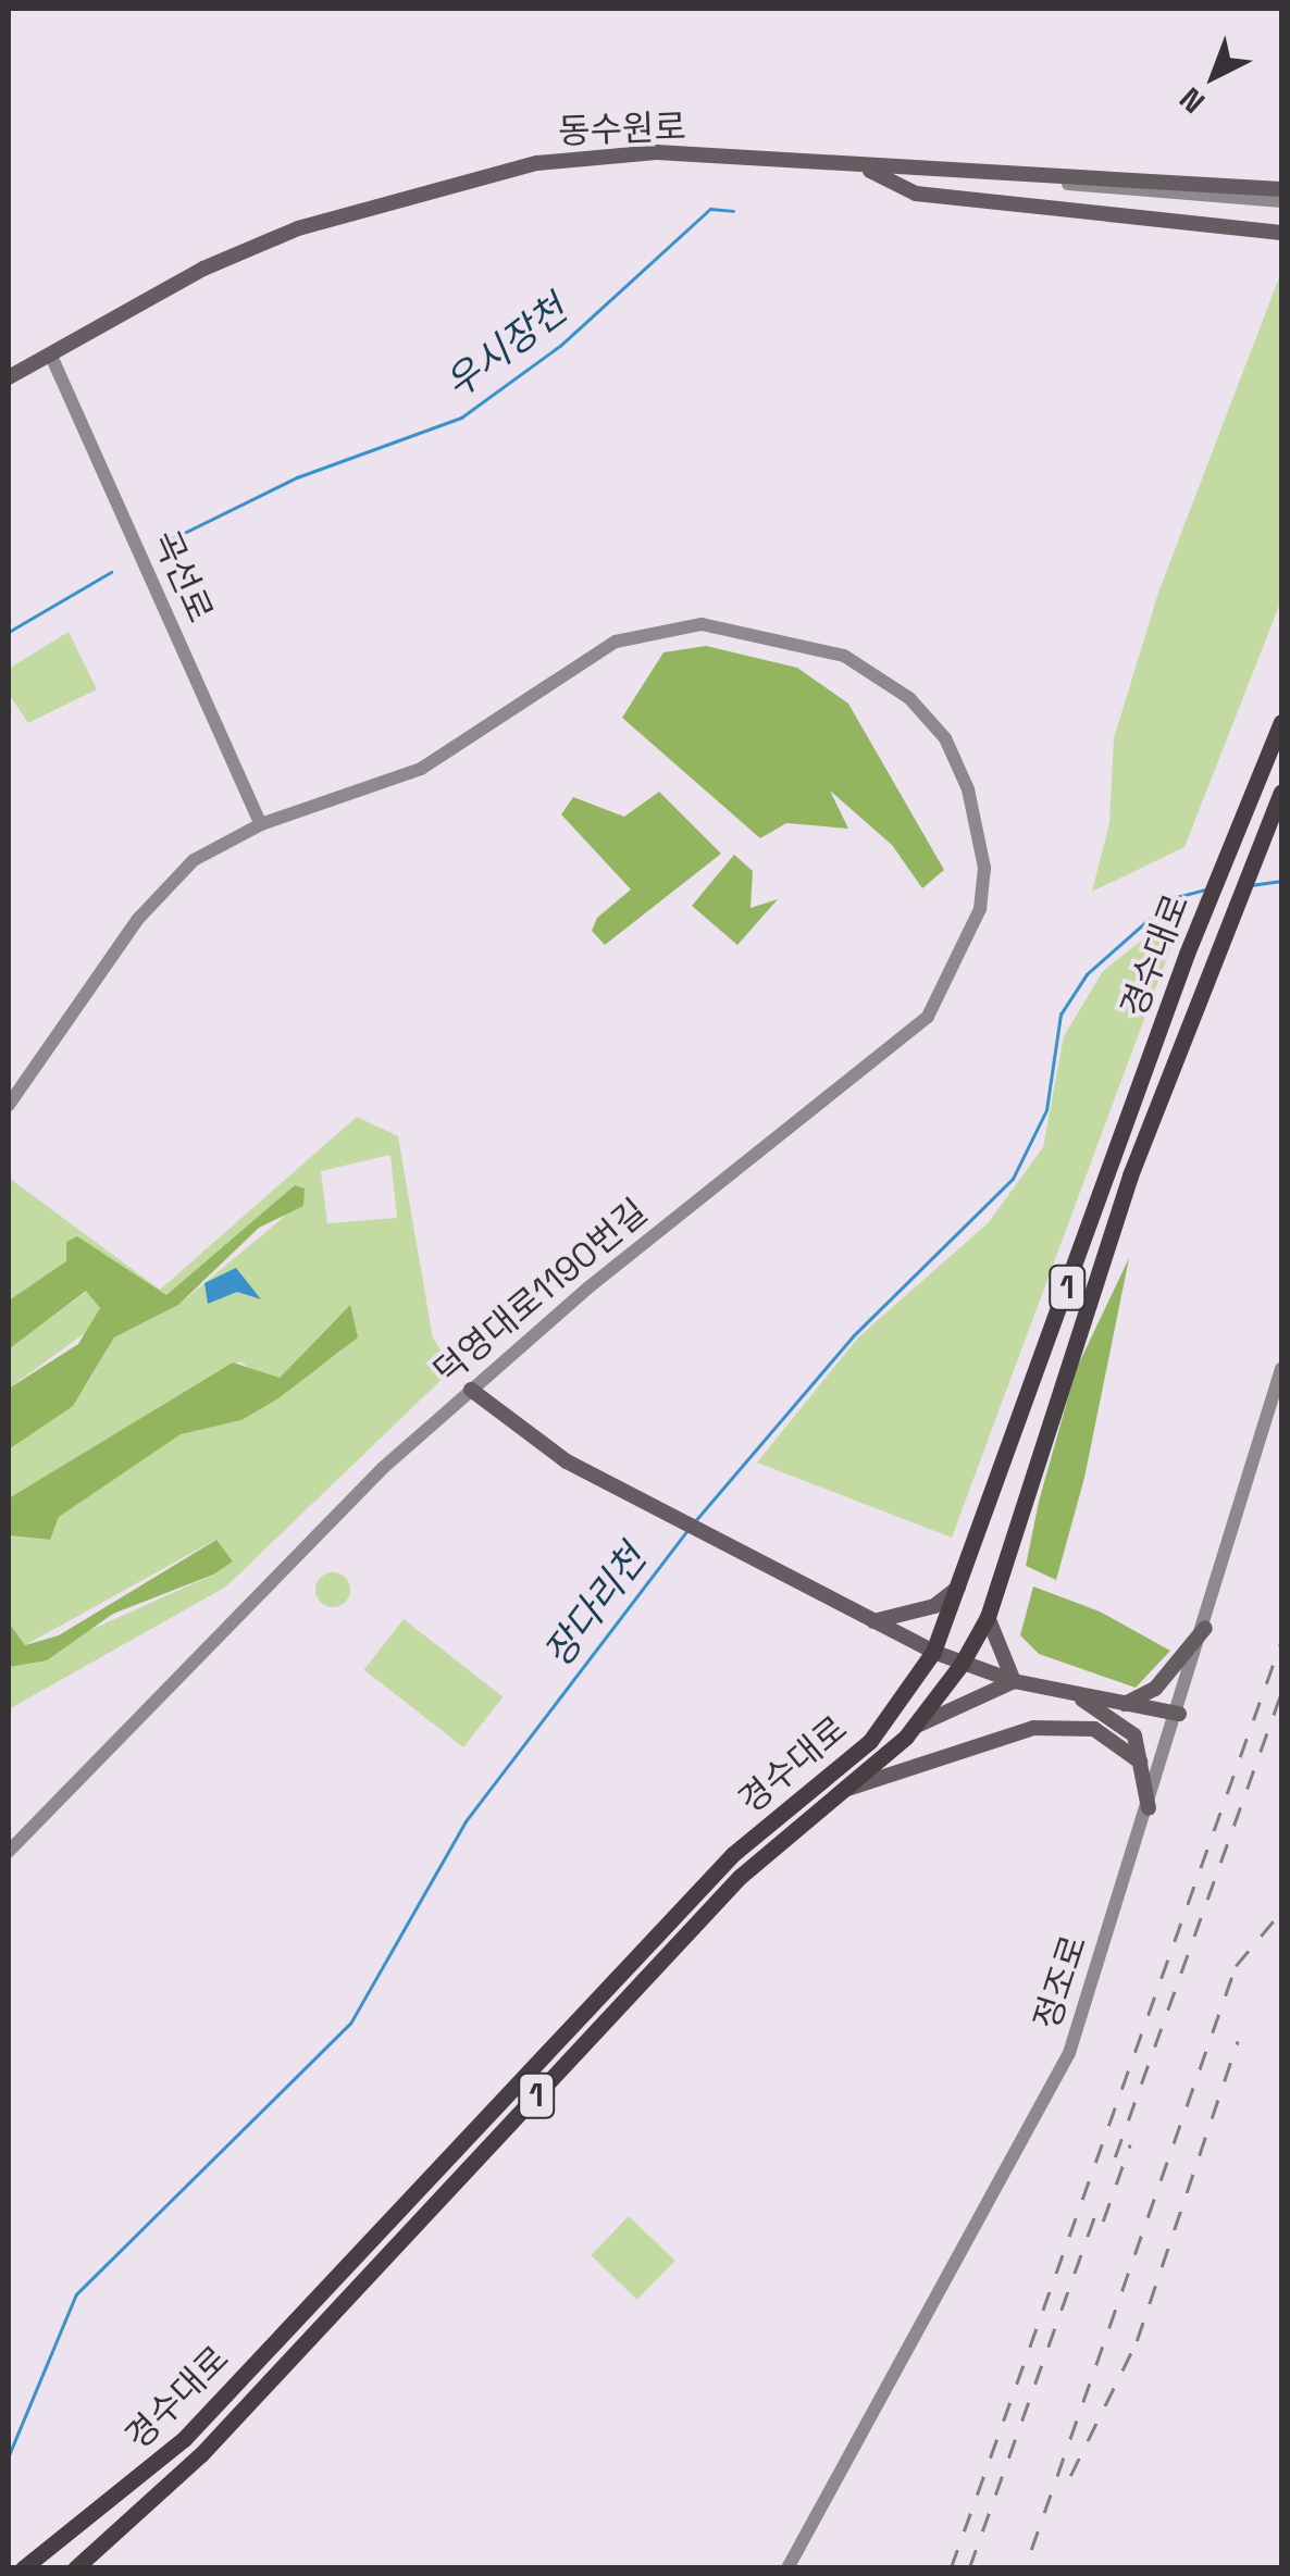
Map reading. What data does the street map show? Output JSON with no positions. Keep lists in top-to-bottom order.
{
  "streets": {
    "main road": ["동수원로", "경수대로", "1"],
    "street": ["곡선로", "덕영대로1190번길", "정조로"]
  },
  "crossings": [
    ["동수원로", "곡선로"],
    ["곡선로", "덕영대로1190번길"]
  ],
  "water": ["우시장천", "장다리천"],
  "north": "bottom left"
}
